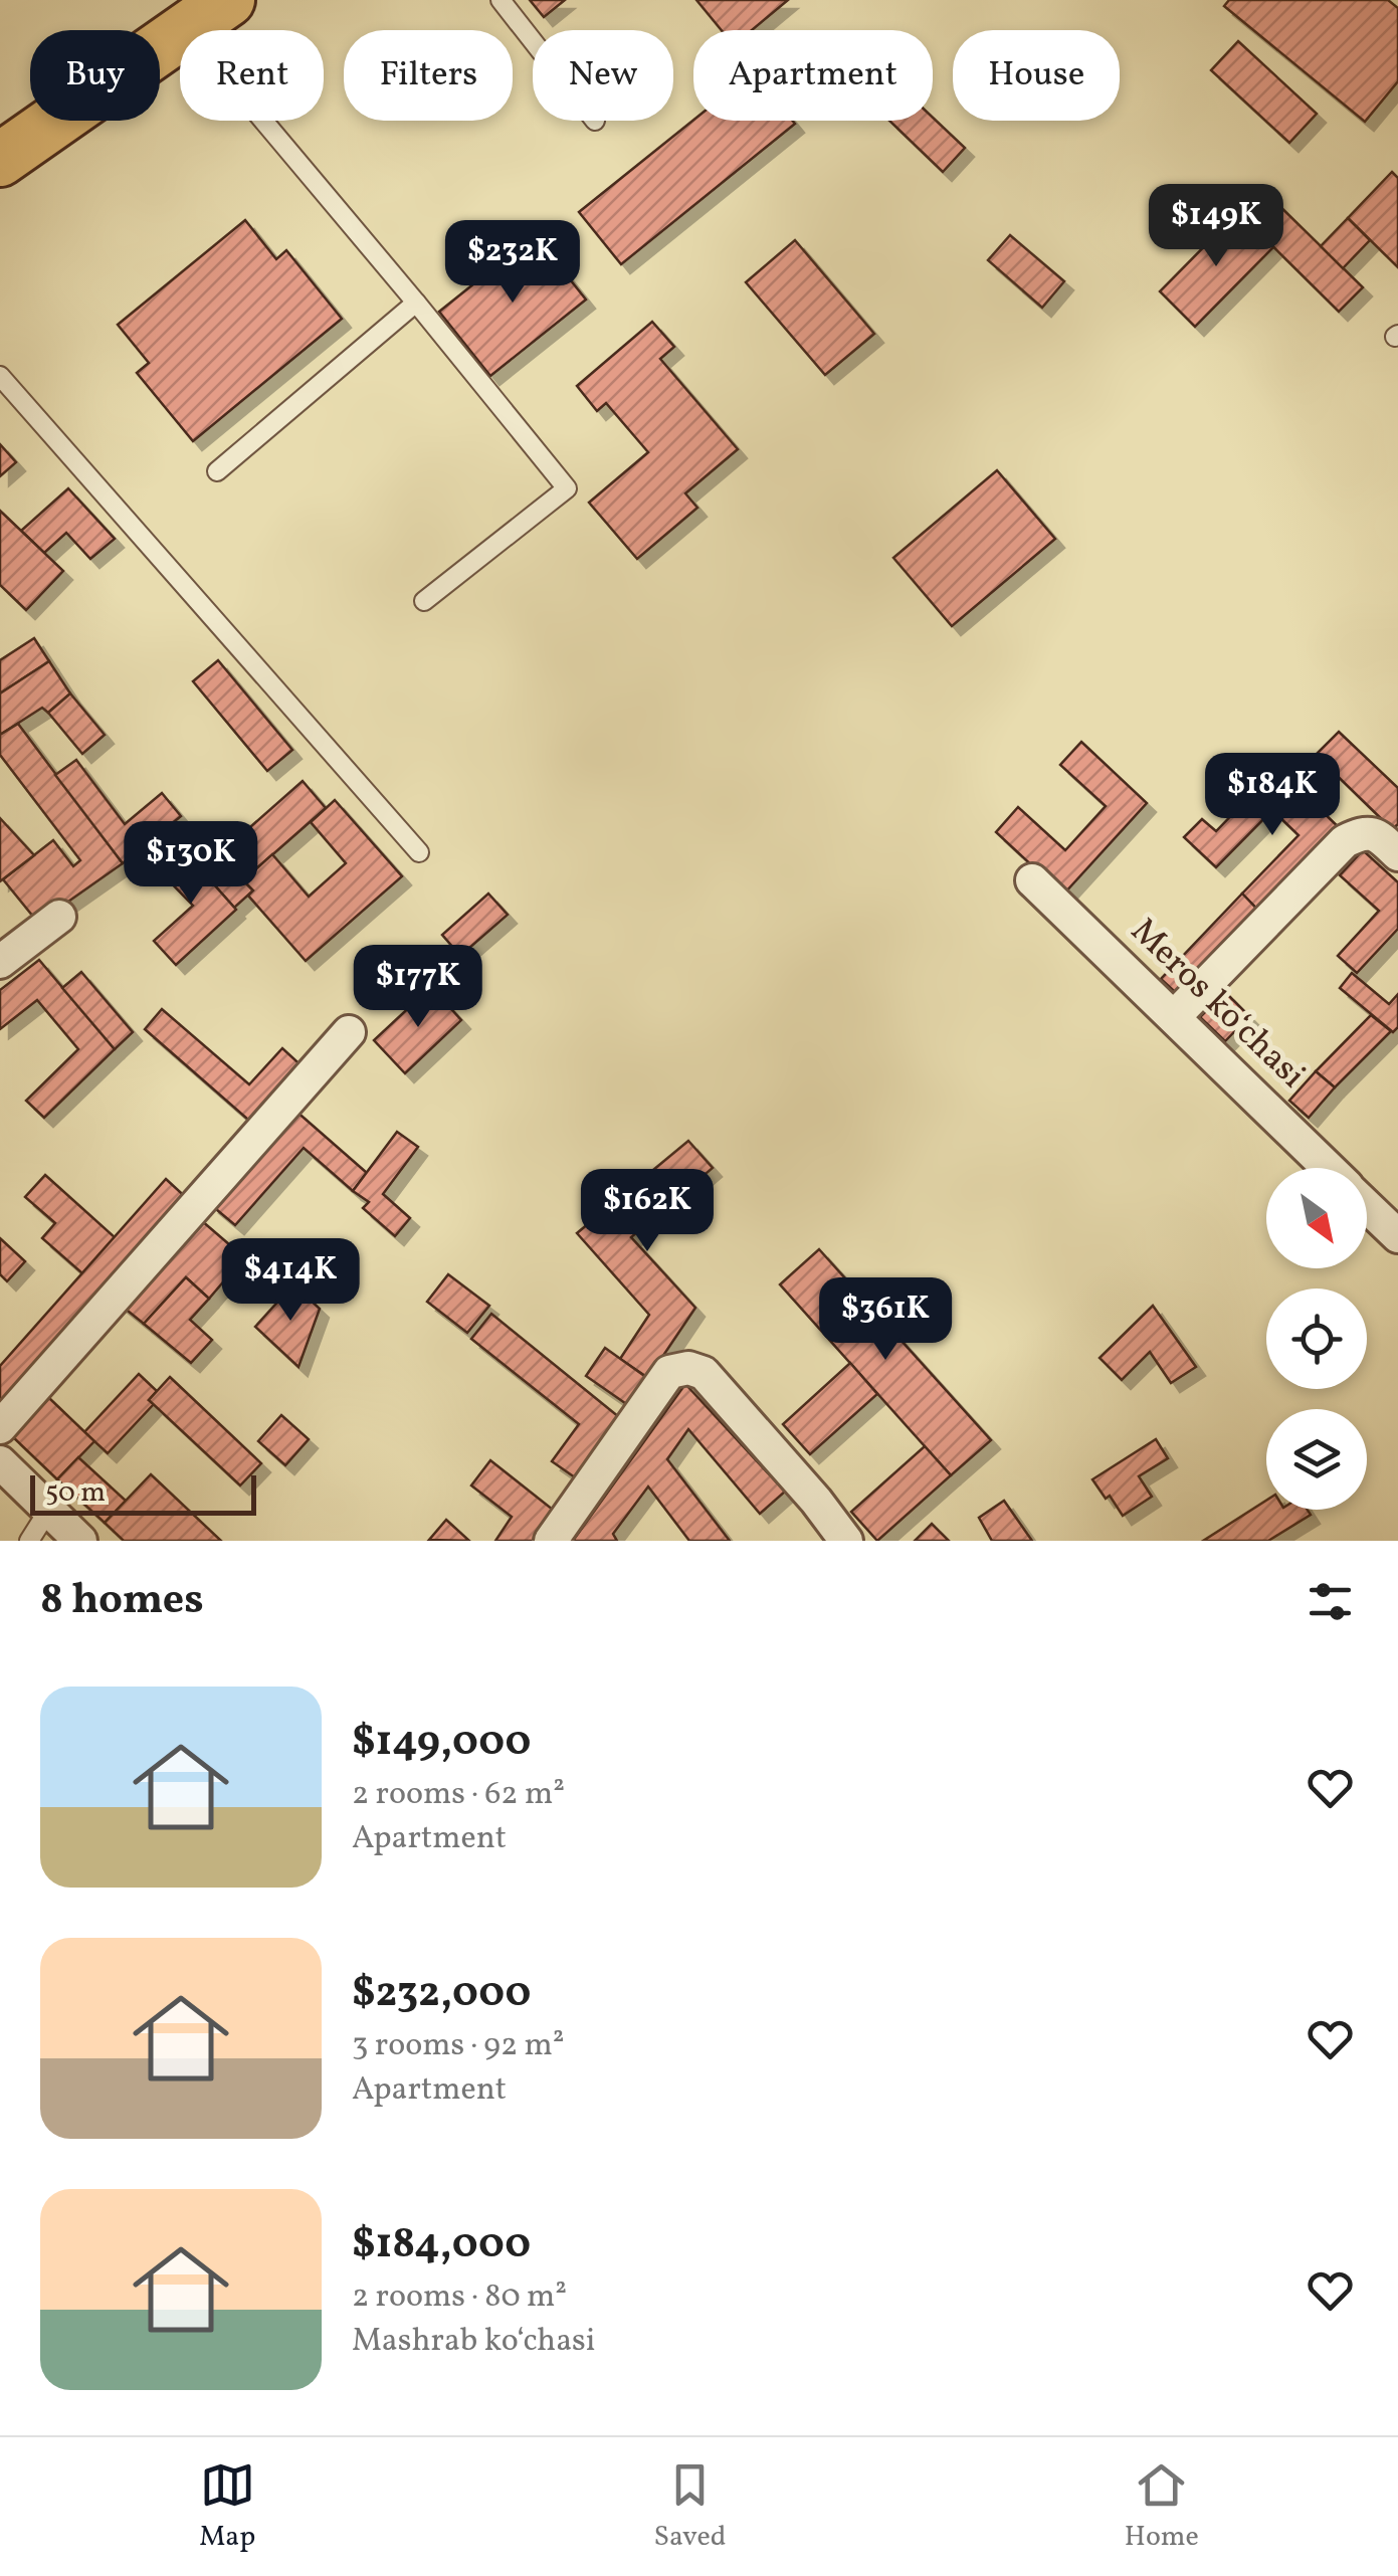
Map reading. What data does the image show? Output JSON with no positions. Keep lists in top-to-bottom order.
{
  "streets": {
    "street": ["Meros koʻchasi"]
  },
  "scale_bar": "50 m",
  "north": "bottom right",
  "page": {
    "chip": [
      "Buy",
      "Rent",
      "Filters",
      "New",
      "Apartment",
      "House"
    ],
    "price": [
      "$149K",
      "$232K",
      "$184K",
      "$130K",
      "$177K",
      "$162K",
      "$414K",
      "$361K"
    ],
    "scale": "50 m",
    "heading": "8 homes",
    "list": [
      {
        "name": "$149,000",
        "note": "2 rooms · 62 m² · Apartment"
      },
      {
        "name": "$232,000",
        "note": "3 rooms · 92 m² · Apartment"
      },
      {
        "name": "$184,000",
        "note": "2 rooms · 80 m² · Mashrab koʻchasi"
      }
    ],
    "tabs": ["Map", "Saved", "Home"]
  }
}
